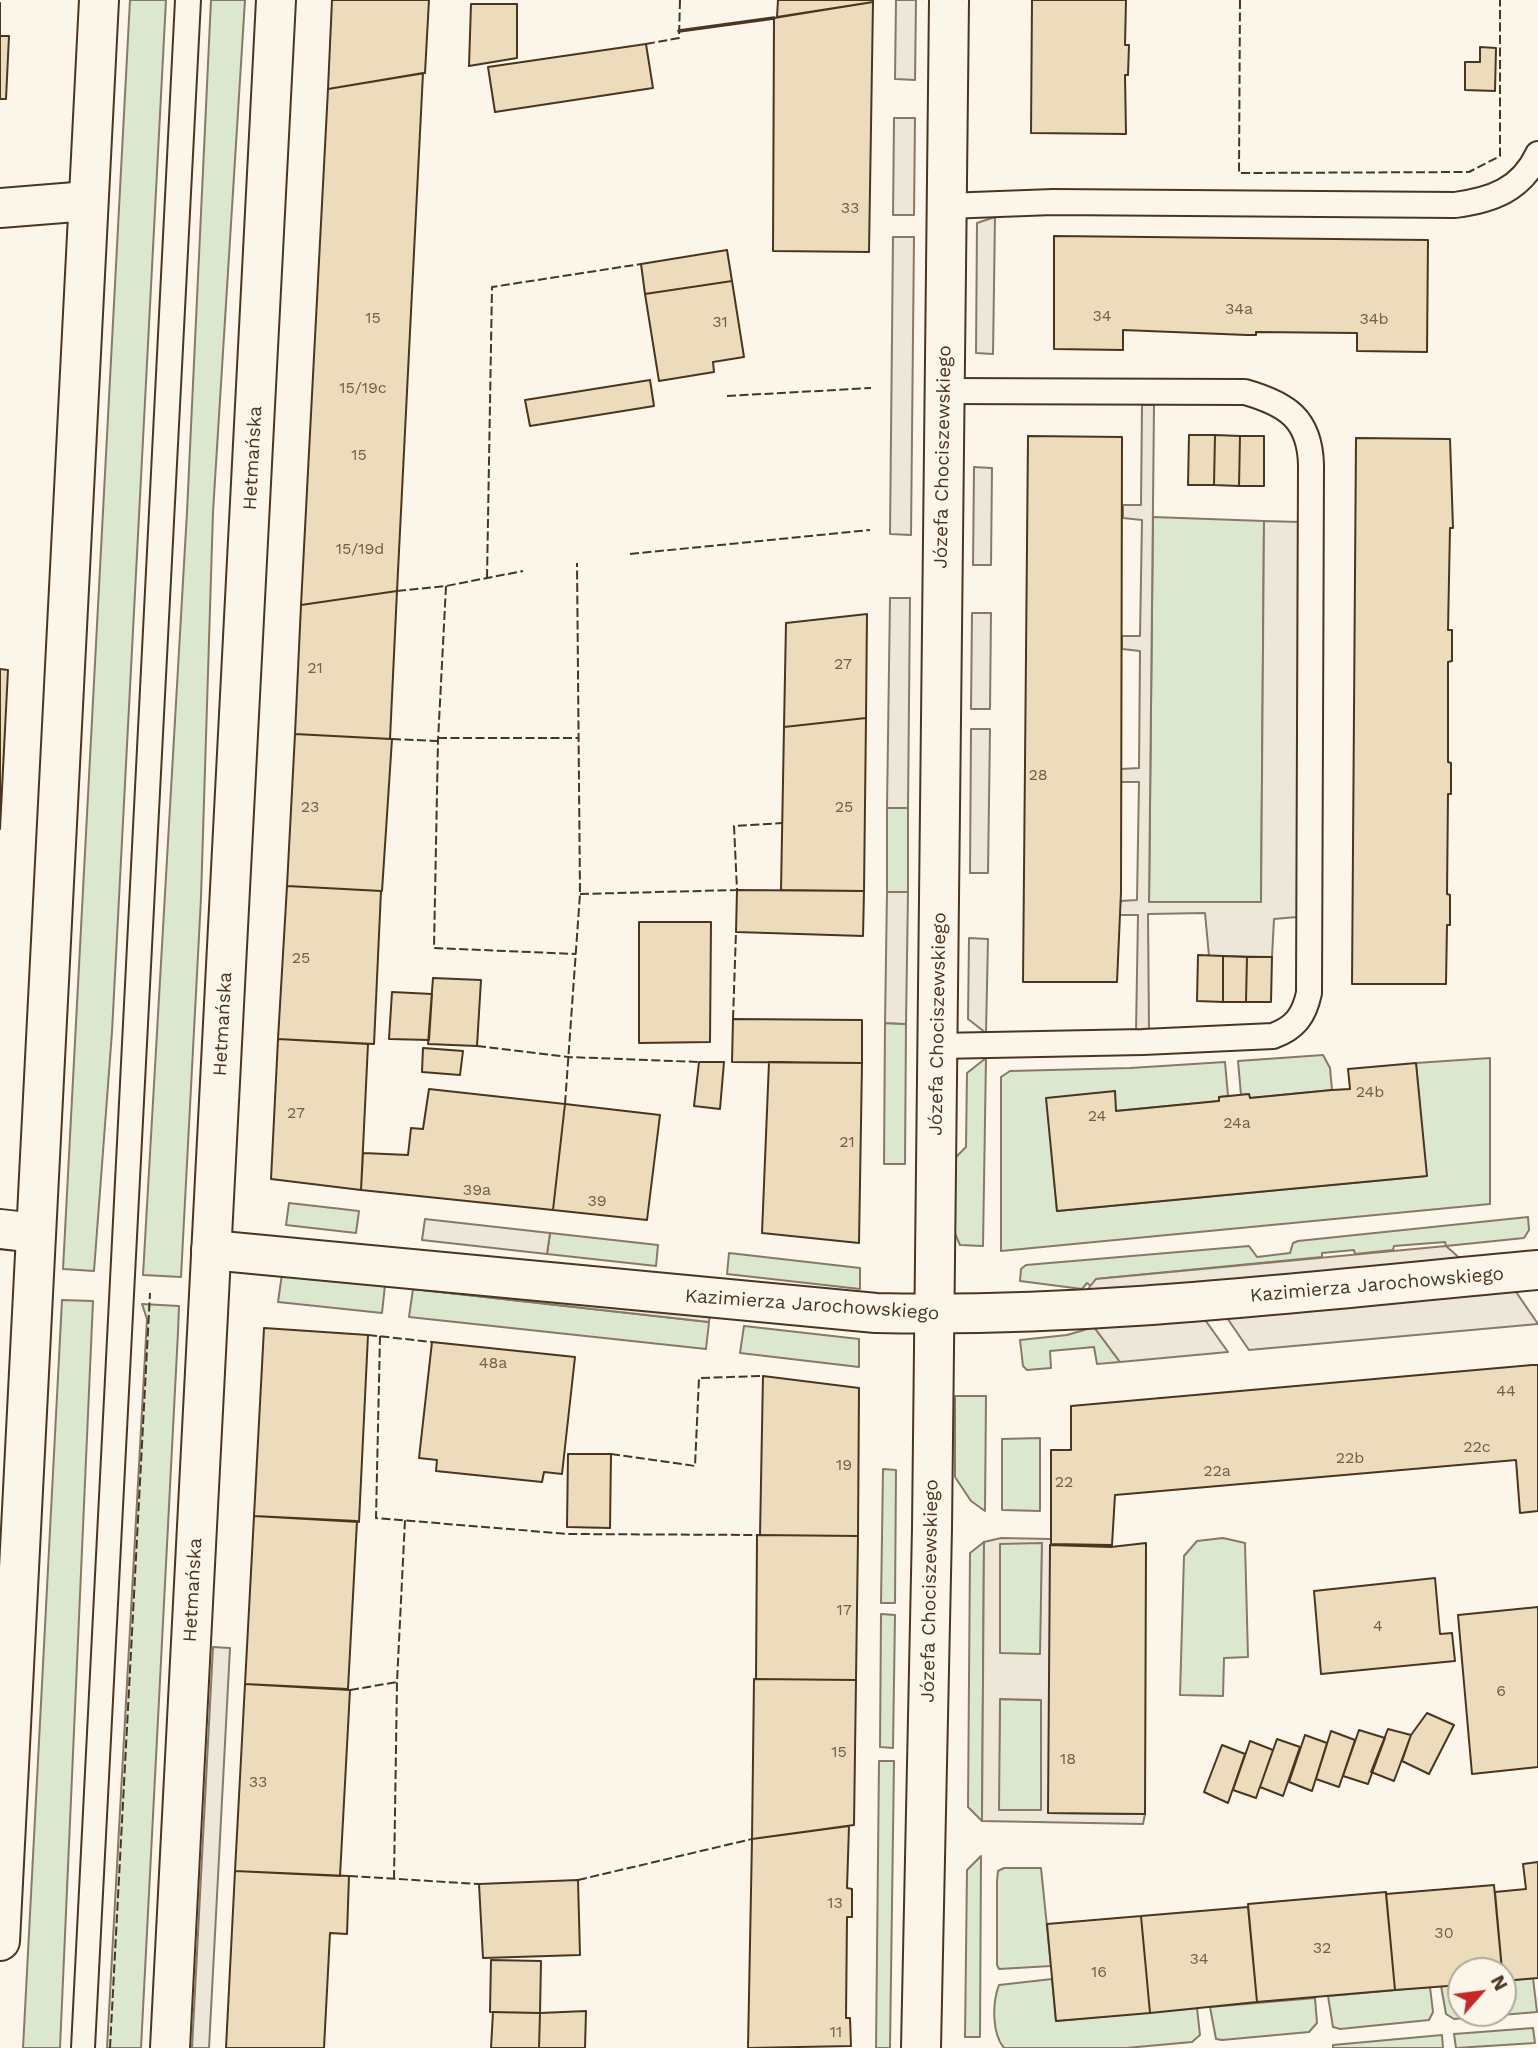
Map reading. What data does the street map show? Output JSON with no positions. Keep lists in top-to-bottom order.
{
  "streets": {
    "main road": ["Józefa Chociszewskiego", "Hetmańska", "Kazimierza Jarochowskiego"]
  },
  "crossings": [
    ["Józefa Chociszewskiego", "Kazimierza Jarochowskiego"],
    ["Hetmańska", "Kazimierza Jarochowskiego"]
  ],
  "house_numbers": [
    "33",
    "34a",
    "34",
    "15",
    "34b",
    "31",
    "15/19c",
    "15",
    "15/19d",
    "27",
    "21",
    "28",
    "23",
    "25",
    "25",
    "24b",
    "27",
    "24",
    "24a",
    "21",
    "39a",
    "39",
    "48a",
    "44",
    "22c",
    "22b",
    "19",
    "22a",
    "22",
    "17",
    "4",
    "6",
    "15",
    "18",
    "33",
    "13",
    "30",
    "32",
    "34",
    "16",
    "11"
  ],
  "north": "top right"
}
